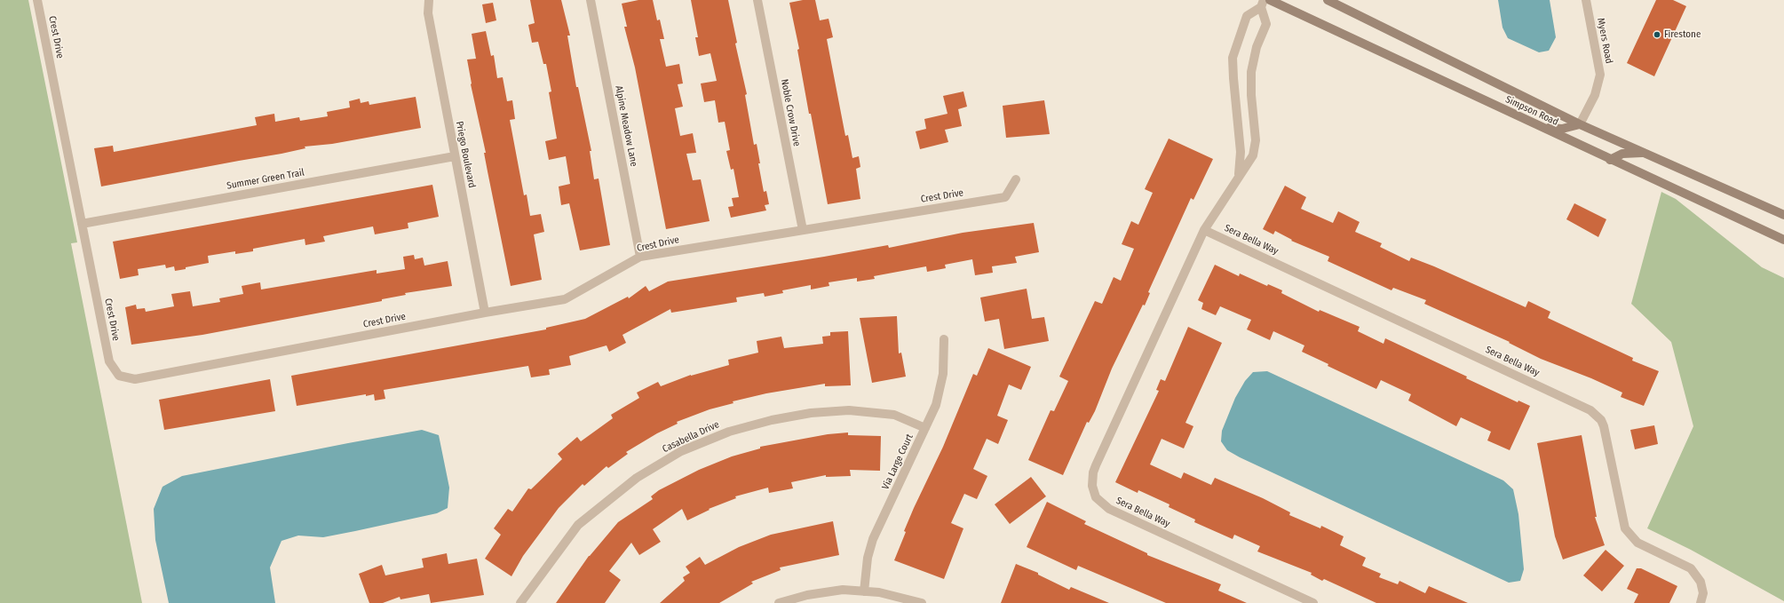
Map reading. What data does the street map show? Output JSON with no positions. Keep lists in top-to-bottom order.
{
  "streets": {
    "main road": ["Simpson Road"],
    "street": [
      "Crest Drive",
      "Myers Road",
      "Noble Crow Drive",
      "Alpine Meadow Lane",
      "Priego Boulevard",
      "Summer Green Trail",
      "Sera Bella Way",
      "Casabella Drive",
      "Via Large Court"
    ]
  },
  "crossings": [
    ["Crest Drive", "Noble Crow Drive"],
    ["Crest Drive", "Alpine Meadow Lane"],
    ["Crest Drive", "Priego Boulevard"],
    ["Crest Drive", "Summer Green Trail"],
    ["Myers Road", "Simpson Road"],
    ["Priego Boulevard", "Summer Green Trail"],
    ["Casabella Drive", "Via Large Court"]
  ],
  "places": ["Firestone"]
}
